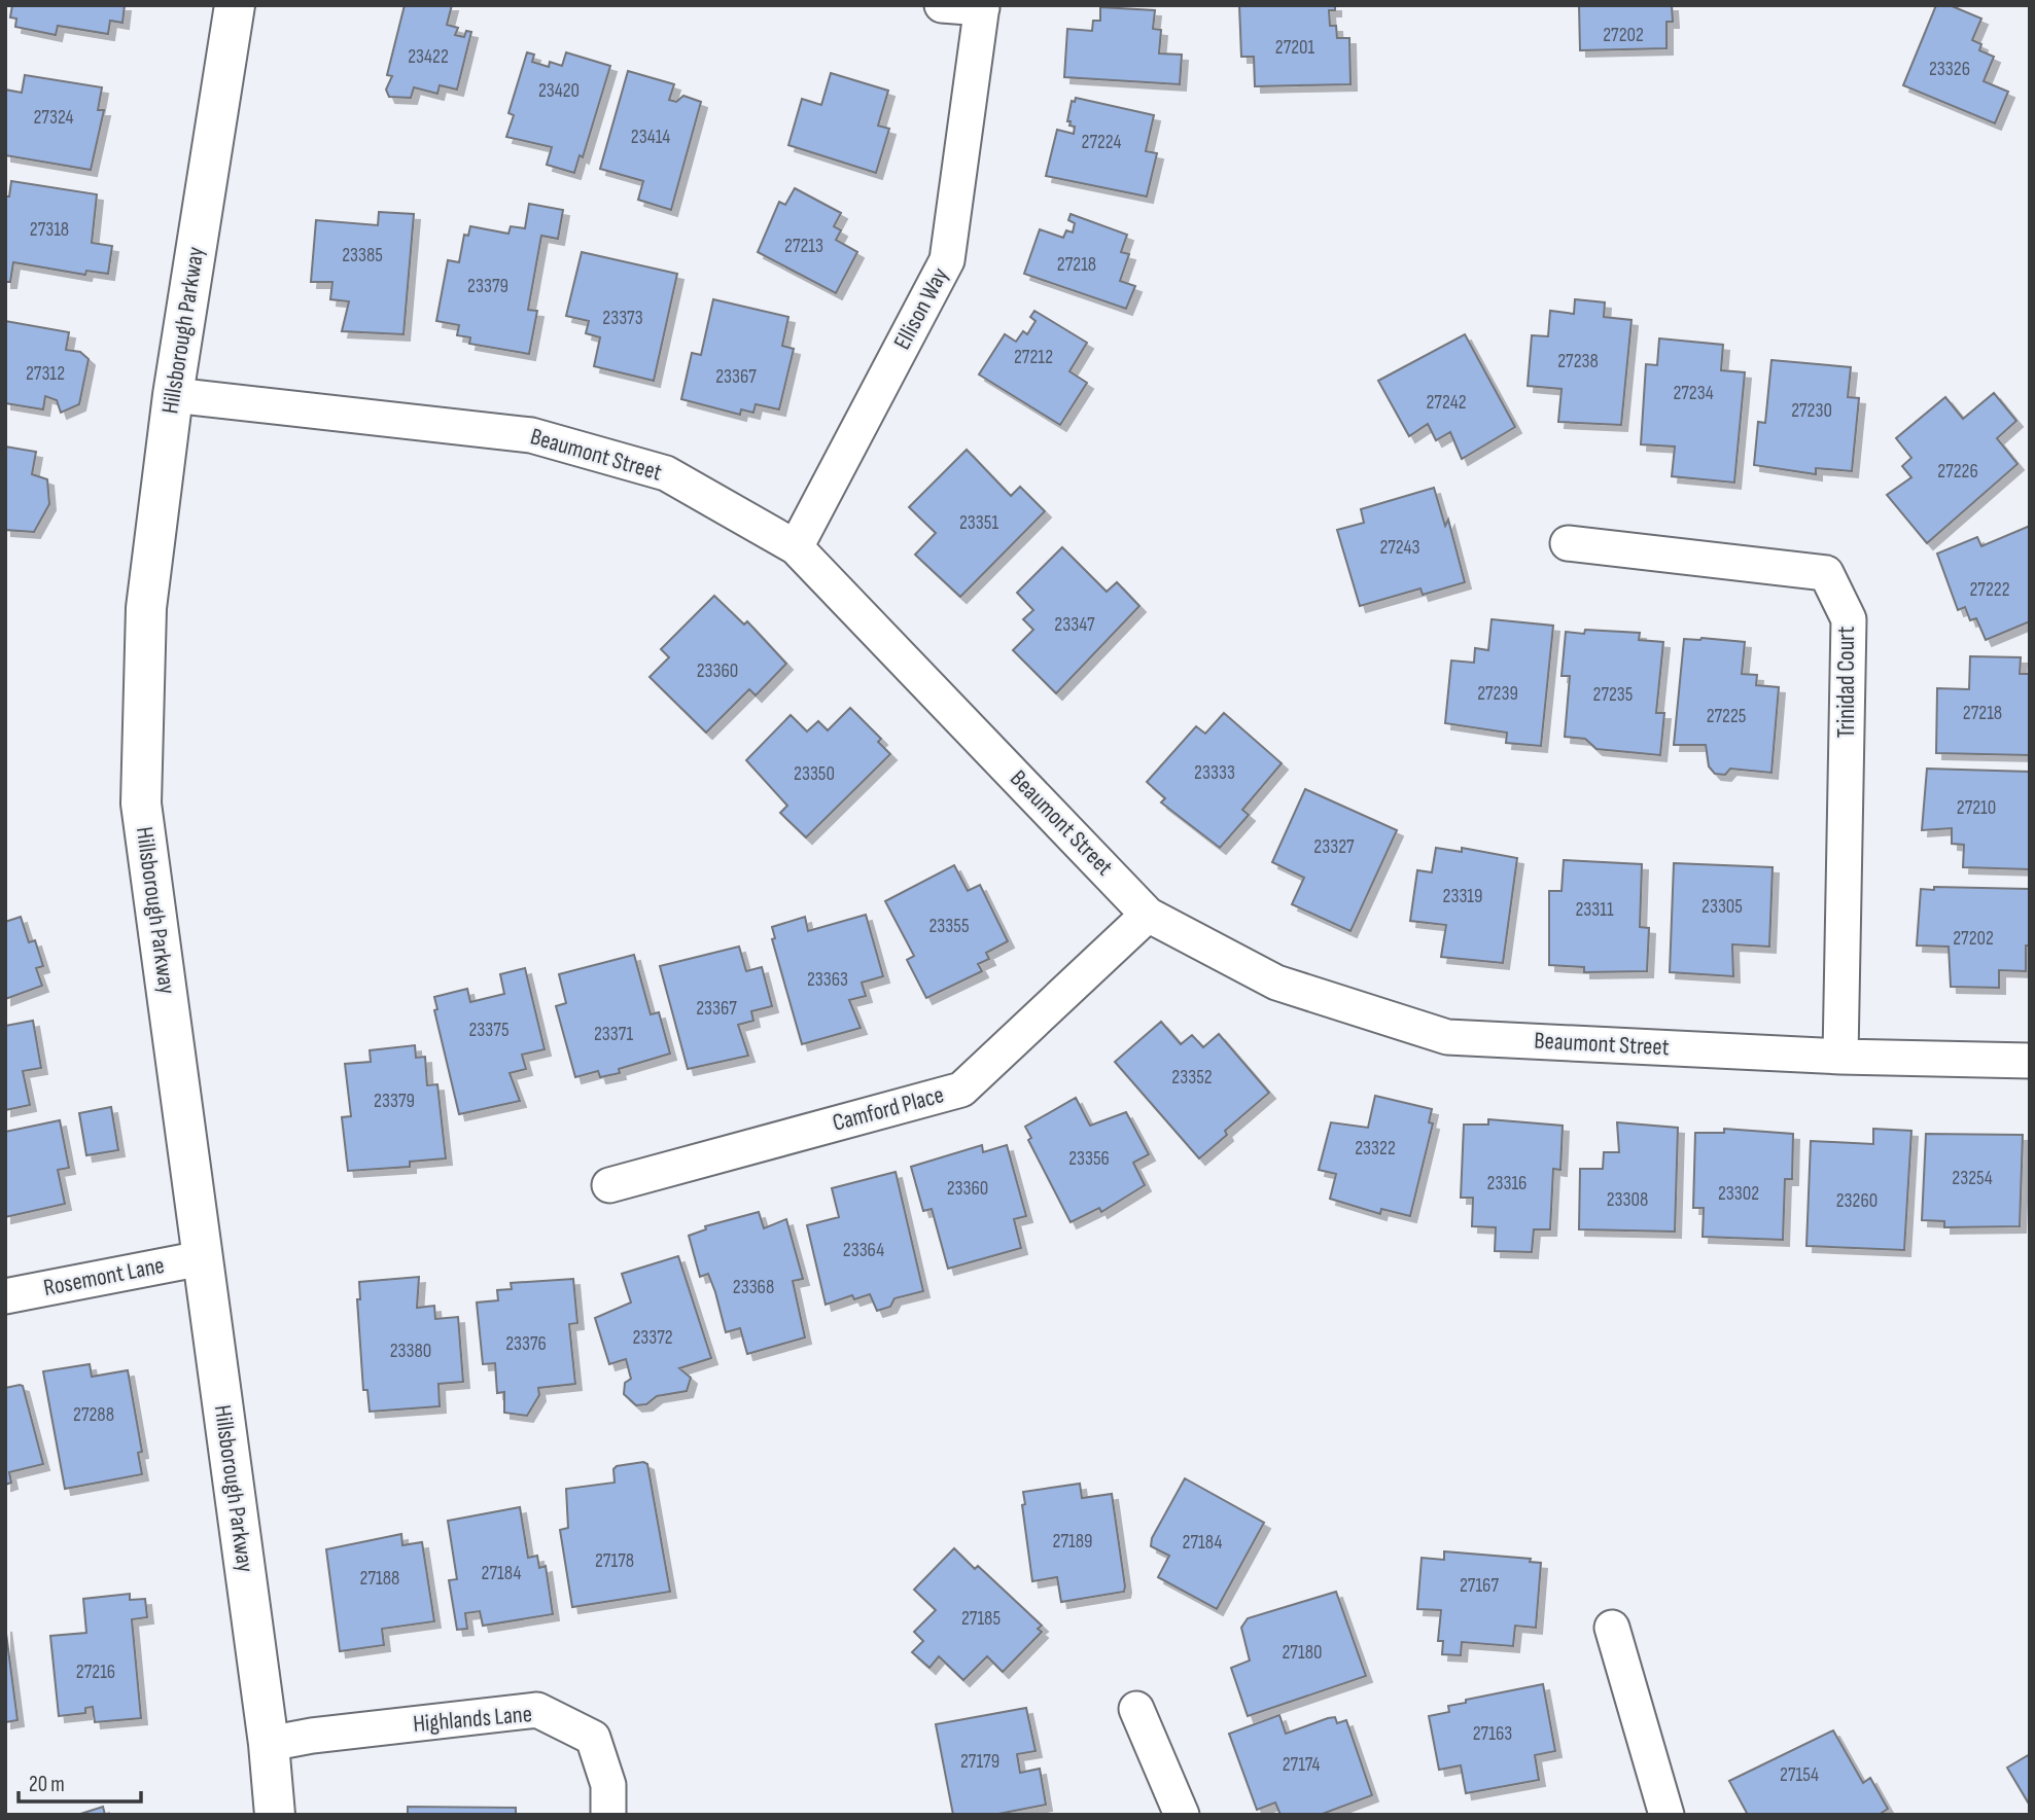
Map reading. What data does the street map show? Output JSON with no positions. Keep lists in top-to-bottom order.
{
  "streets": {
    "street": [
      "Ellison Way",
      "Hillsborough Parkway",
      "Beaumont Street",
      "Trinidad Court",
      "Camford Place",
      "Rosemont Lane",
      "Highlands Lane"
    ]
  },
  "crossings": [
    ["Ellison Way", "Beaumont Street"],
    ["Hillsborough Parkway", "Beaumont Street"],
    ["Hillsborough Parkway", "Rosemont Lane"],
    ["Hillsborough Parkway", "Highlands Lane"],
    ["Beaumont Street", "Trinidad Court"],
    ["Beaumont Street", "Camford Place"]
  ],
  "house_numbers": [
    "27202",
    "27201",
    "23422",
    "23326",
    "23420",
    "27324",
    "23414",
    "27224",
    "27318",
    "27213",
    "23385",
    "27218",
    "23379",
    "23373",
    "27212",
    "27238",
    "27312",
    "23367",
    "27234",
    "27242",
    "27230",
    "27226",
    "23351",
    "27243",
    "27222",
    "23347",
    "23360",
    "27239",
    "27235",
    "27218",
    "27225",
    "23333",
    "23350",
    "27210",
    "23327",
    "23319",
    "23305",
    "23311",
    "23355",
    "27202",
    "23363",
    "23367",
    "23375",
    "23371",
    "23352",
    "23379",
    "23322",
    "23356",
    "23254",
    "23316",
    "23360",
    "23302",
    "23308",
    "23260",
    "23364",
    "23368",
    "23372",
    "23376",
    "23380",
    "27288",
    "27189",
    "27184",
    "27178",
    "27184",
    "27188",
    "27167",
    "27185",
    "27180",
    "27216",
    "27163",
    "27179",
    "27174",
    "27154"
  ],
  "scale_bar": "20 m"
}
